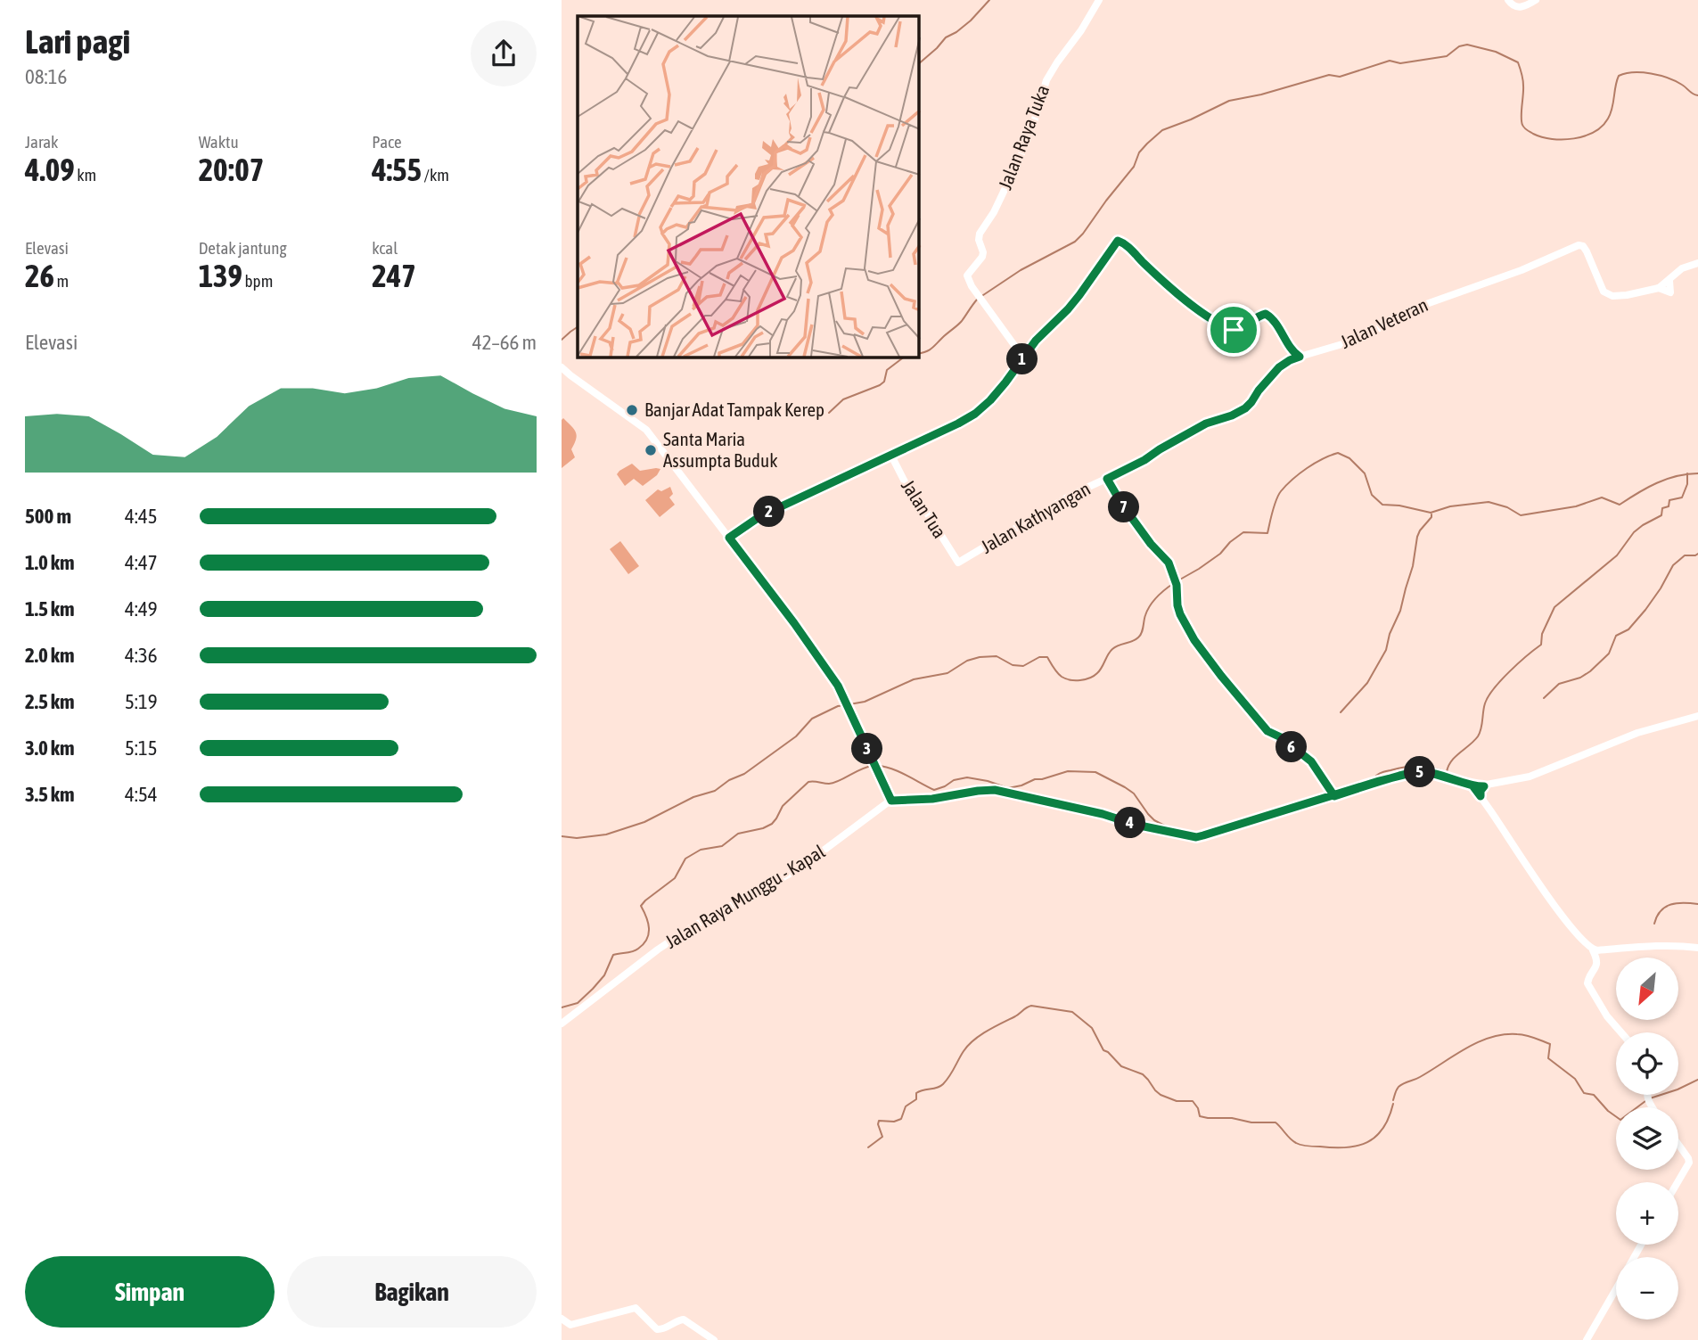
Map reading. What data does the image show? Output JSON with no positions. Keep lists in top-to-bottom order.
{
  "streets": {
    "street": [
      "Jalan Raya Tuka",
      "Jalan Veteran",
      "Jalan Tua",
      "Jalan Kathyangan",
      "Jalan Raya Munggu - Kapal"
    ]
  },
  "crossings": [
    ["Jalan Veteran", "Jalan Kathyangan"],
    ["Jalan Tua", "Jalan Kathyangan"]
  ],
  "places": ["Banjar Adat Tampak Kerep", "Santa Maria Assumpta Buduk"],
  "north": "bottom left",
  "page": {
    "heading": ["Lari pagi", "08:16"],
    "stats": [
      ["Jarak", "4.09 km"],
      ["Waktu", "20:07"],
      ["Pace", "4:55 /km"],
      ["Elevasi", "26 m"],
      ["Detak jantung", "139 bpm"],
      ["kcal", "247"]
    ],
    "chart": ["Elevasi", "42–66 m"],
    "pins": [
      "1",
      "7",
      "2",
      "6",
      "3",
      "5",
      "4"
    ],
    "list": [
      {
        "name": "500 m",
        "note": "4:45"
      },
      {
        "name": "1.0 km",
        "note": "4:47"
      },
      {
        "name": "1.5 km",
        "note": "4:49"
      },
      {
        "name": "2.0 km",
        "note": "4:36"
      },
      {
        "name": "2.5 km",
        "note": "5:19"
      },
      {
        "name": "3.0 km",
        "note": "5:15"
      },
      {
        "name": "3.5 km",
        "note": "4:54"
      }
    ],
    "map_buttons": ["+", "−"],
    "buttons": ["Simpan", "Bagikan"]
  }
}
